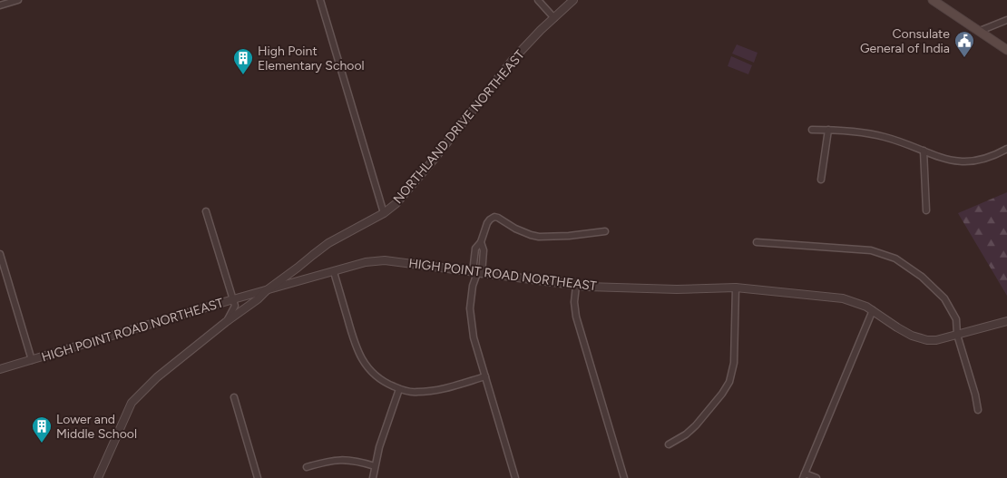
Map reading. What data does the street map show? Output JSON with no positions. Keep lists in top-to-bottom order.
{
  "streets": {
    "street": ["NORTHLAND DRIVE NORTHEAST", "HIGH POINT ROAD NORTHEAST"]
  },
  "crossings": [
    ["NORTHLAND DRIVE NORTHEAST", "HIGH POINT ROAD NORTHEAST"]
  ],
  "places": {
    "public building": ["Consulate General of India"],
    "building": ["High Point Elementary School", "Lower and Middle School"]
  }
}
